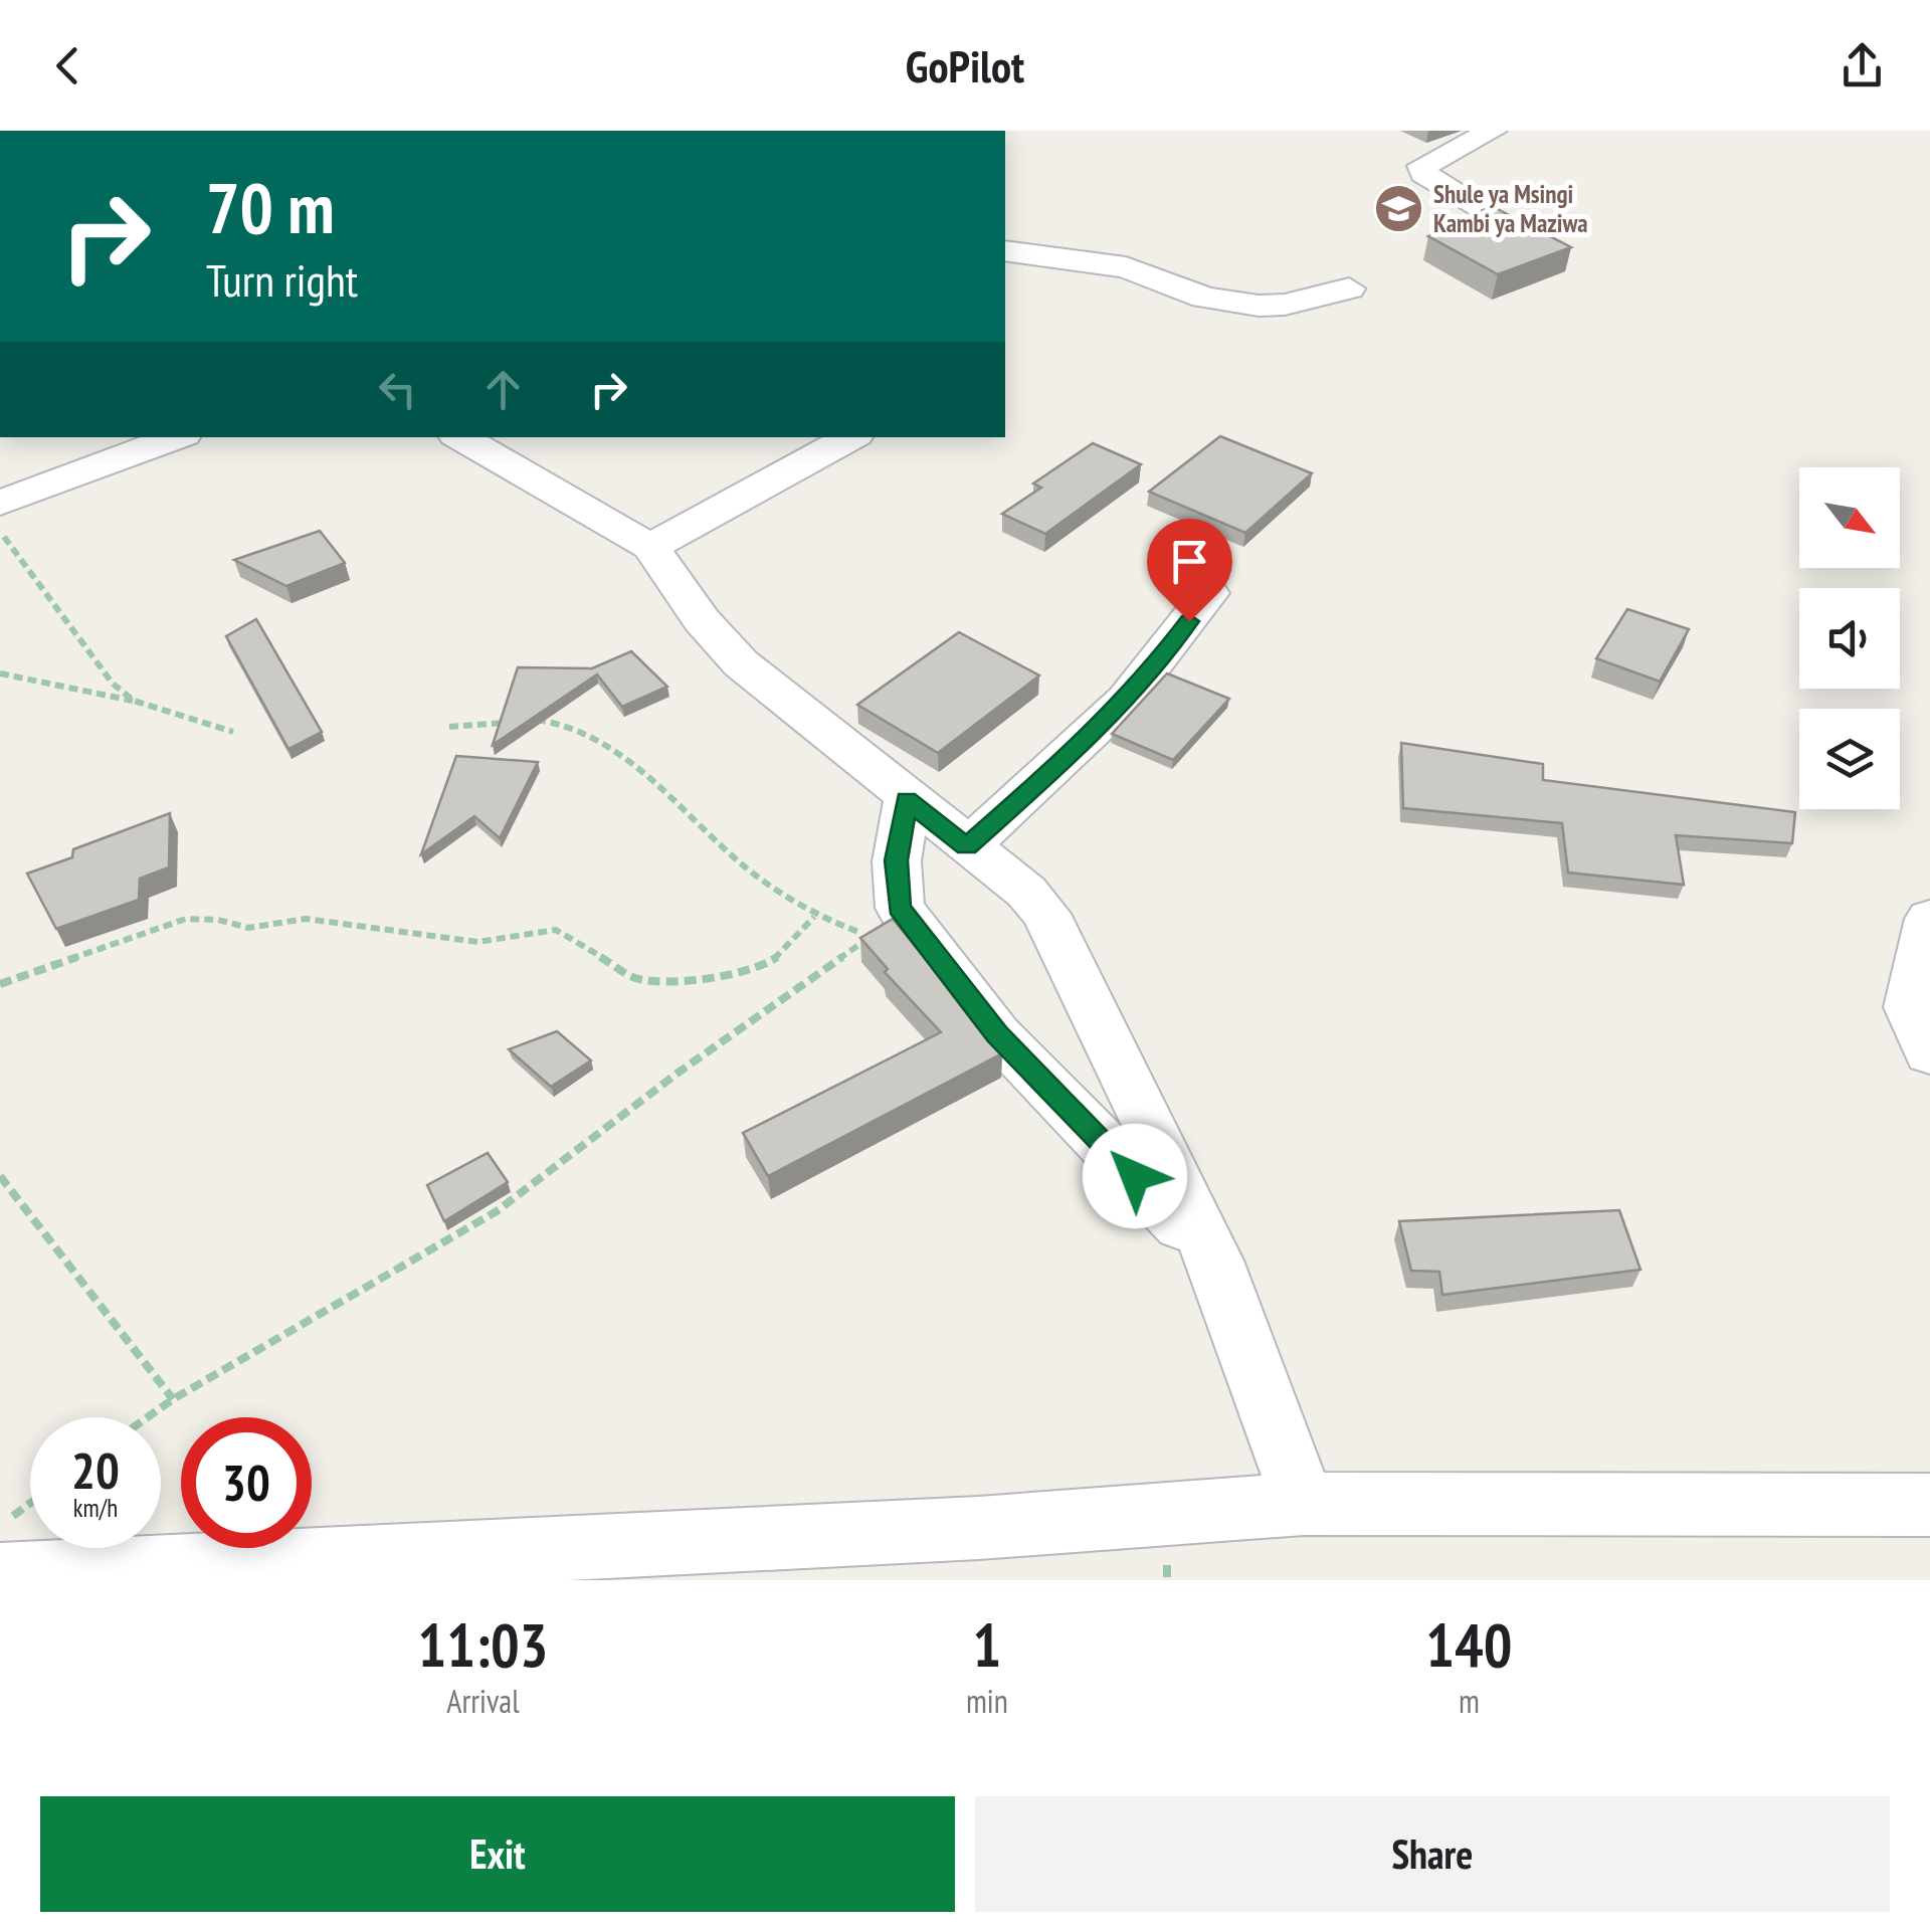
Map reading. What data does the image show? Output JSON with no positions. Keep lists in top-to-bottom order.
{
  "places": {
    "school or university": ["Shule ya Msingi Kambi ya Maziwa"]
  },
  "north": "bottom right",
  "page": {
    "header": "GoPilot",
    "turn": ["70 m", "Turn right"],
    "speed": "20 km/h",
    "limit": "30",
    "eta": [
      "11:03",
      "Arrival",
      "1",
      "min",
      "140",
      "m"
    ],
    "buttons": ["Exit", "Share"]
  }
}
